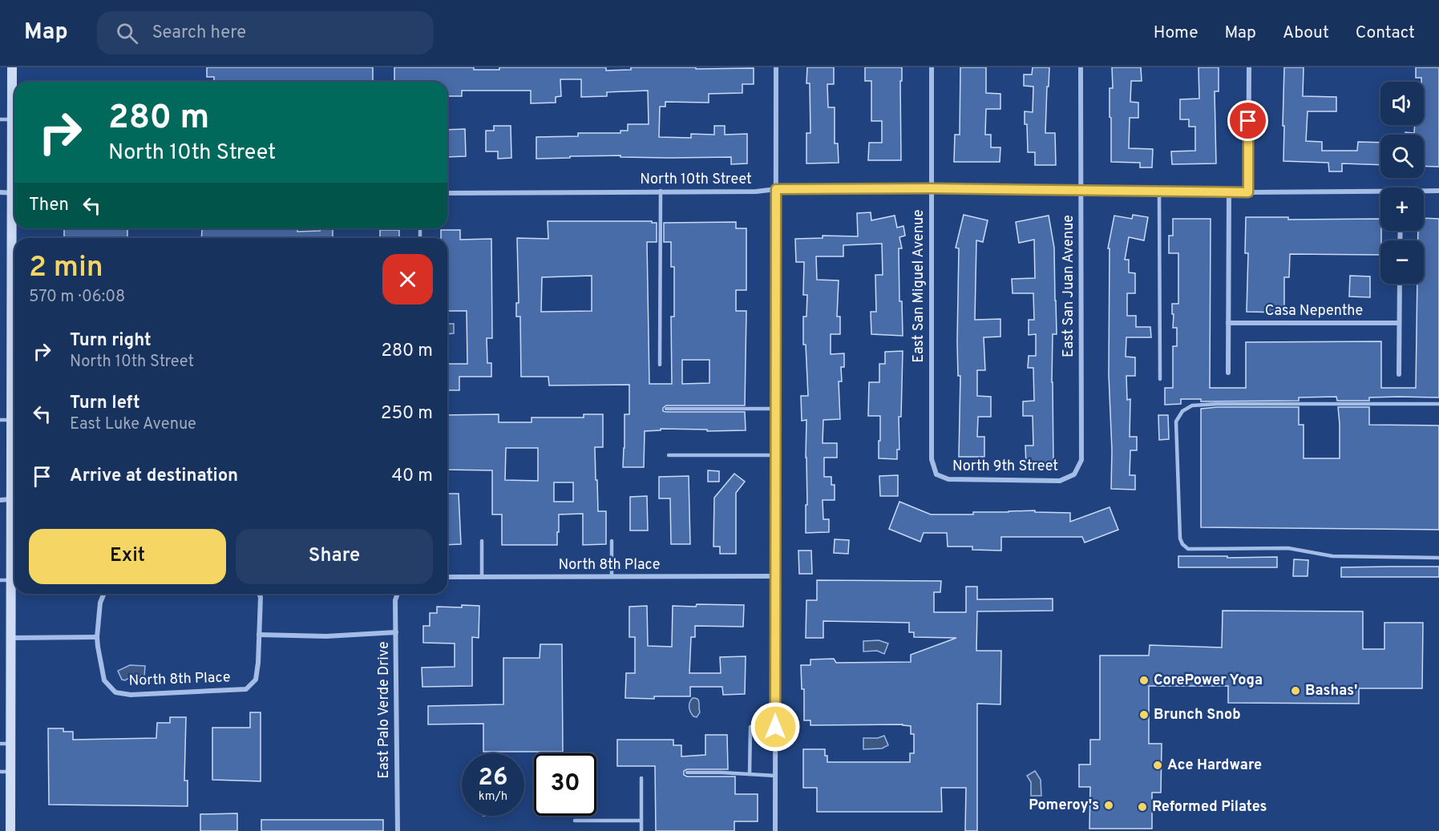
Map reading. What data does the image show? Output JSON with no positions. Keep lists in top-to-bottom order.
{
  "streets": {
    "street": [
      "North 10th Street",
      "East San Miguel Avenue",
      "East San Juan Avenue",
      "Casa Nepenthe",
      "North 9th Street",
      "North 8th Place",
      "East Palo Verde Drive"
    ]
  },
  "crossings": [
    ["North 10th Street", "East San Miguel Avenue"],
    ["North 10th Street", "East San Juan Avenue"],
    ["East San Miguel Avenue", "North 9th Street"],
    ["East San Juan Avenue", "North 9th Street"]
  ],
  "places": [
    "CorePower Yoga",
    "Bashas'",
    "Brunch Snob",
    "Ace Hardware",
    "Pomeroy's",
    "Reformed Pilates"
  ],
  "page": {
    "header": "Map",
    "search": "Search here",
    "nav": [
      "Home",
      "Map",
      "About",
      "Contact"
    ],
    "map_buttons": ["+", "−"],
    "turn": ["280 m", "North 10th Street"],
    "then": "Then",
    "heading": ["2 min", "570 m · 06:08"],
    "list": [
      {
        "name": "Turn right",
        "note": "North 10th Street",
        "value": "280 m"
      },
      {
        "name": "Turn left",
        "note": "East Luke Avenue",
        "value": "250 m"
      },
      {
        "name": "Arrive at destination",
        "value": "40 m"
      }
    ],
    "buttons": ["Exit", "Share"],
    "speed": "26 km/h",
    "limit": "30"
  }
}
